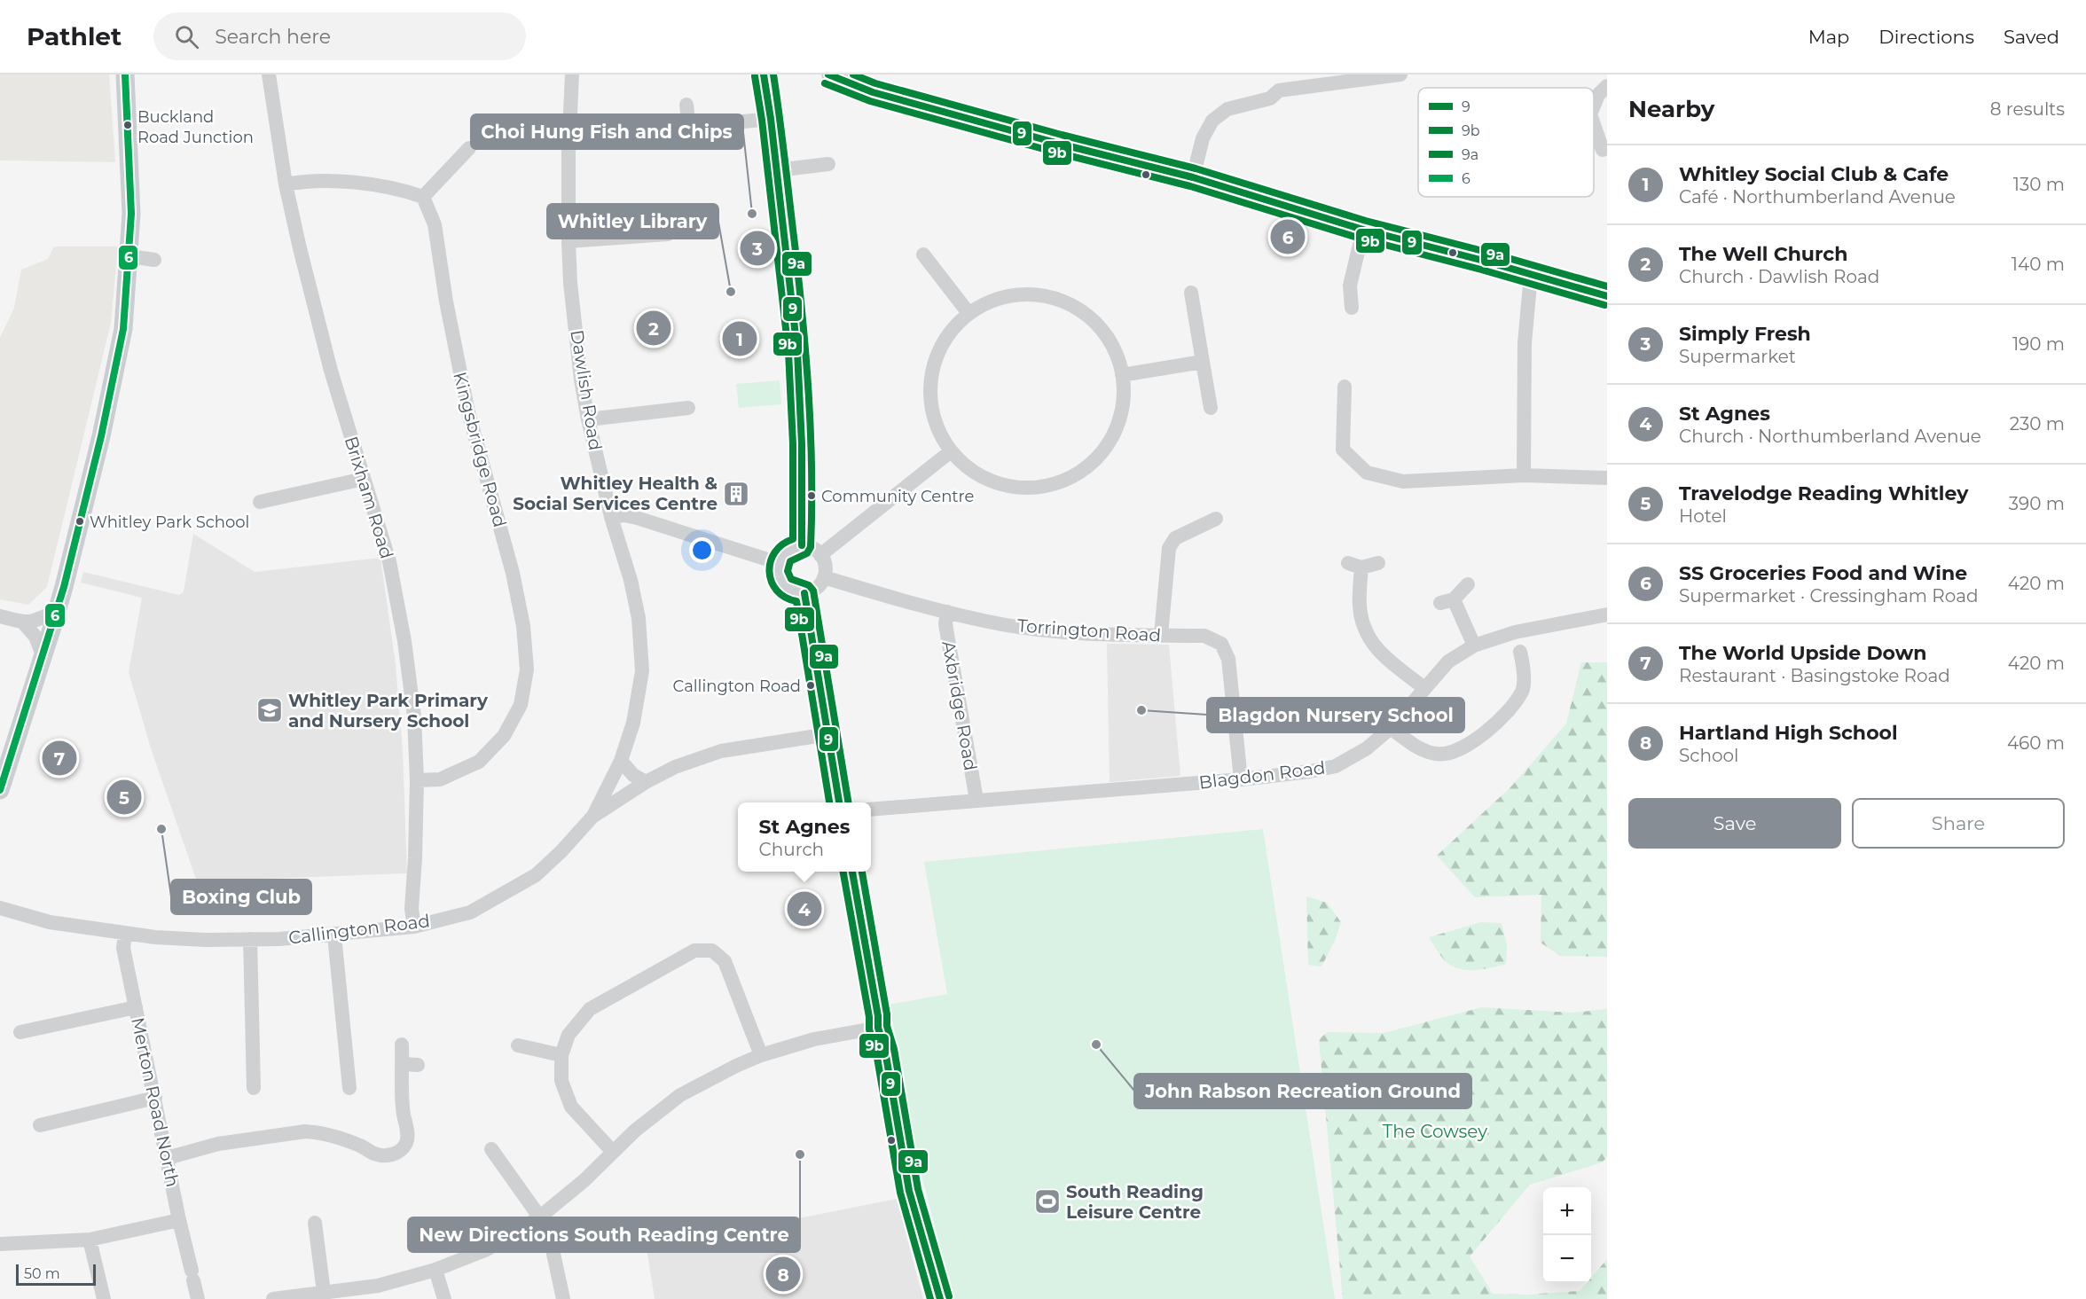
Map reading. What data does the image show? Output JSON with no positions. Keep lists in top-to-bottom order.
{
  "streets": {
    "street": [
      "Dawlish Road",
      "Kingsbridge Road",
      "Brixham Road",
      "Torrington Road",
      "Axbridge Road",
      "Blagdon Road",
      "Callington Road",
      "Merton Road North"
    ]
  },
  "crossings": [
    ["Dawlish Road", "Callington Road"],
    ["Kingsbridge Road", "Brixham Road"],
    ["Brixham Road", "Callington Road"],
    ["Torrington Road", "Axbridge Road"],
    ["Torrington Road", "Blagdon Road"],
    ["Axbridge Road", "Blagdon Road"],
    ["Callington Road", "Merton Road North"]
  ],
  "parks": ["The Cowsey"],
  "places": {
    "other": [
      "Buckland Road Junction",
      "Choi Hung Fish and Chips",
      "Whitley Library",
      "Community Centre",
      "Whitley Park School",
      "Callington Road",
      "Blagdon Nursery School",
      "Boxing Club",
      "John Rabson Recreation Ground",
      "New Directions South Reading Centre"
    ],
    "building": ["Whitley Health & Social Services Centre"],
    "school or university": ["Whitley Park Primary and Nursery School"],
    "sports": ["South Reading Leisure Centre"]
  },
  "lines": [
    "transit line 9",
    "transit line 9a",
    "transit line 6",
    "transit line 9b"
  ],
  "legend": [
    "9",
    "9b",
    "9a",
    "6"
  ],
  "scale_bar": "50 m",
  "page": {
    "header": "Pathlet",
    "search": "Search here",
    "nav": ["Map", "Directions", "Saved"],
    "heading": ["Nearby", "8 results"],
    "list": [
      {
        "mark": "1",
        "name": "Whitley Social Club & Cafe",
        "note": "Café · Northumberland Avenue",
        "value": "130 m"
      },
      {
        "mark": "2",
        "name": "The Well Church",
        "note": "Church · Dawlish Road",
        "value": "140 m"
      },
      {
        "mark": "3",
        "name": "Simply Fresh",
        "note": "Supermarket",
        "value": "190 m"
      },
      {
        "mark": "4",
        "name": "St Agnes",
        "note": "Church · Northumberland Avenue",
        "value": "230 m"
      },
      {
        "mark": "5",
        "name": "Travelodge Reading Whitley",
        "note": "Hotel",
        "value": "390 m"
      },
      {
        "mark": "6",
        "name": "SS Groceries Food and Wine",
        "note": "Supermarket · Cressingham Road",
        "value": "420 m"
      },
      {
        "mark": "7",
        "name": "The World Upside Down",
        "note": "Restaurant · Basingstoke Road",
        "value": "420 m"
      },
      {
        "mark": "8",
        "name": "Hartland High School",
        "note": "School",
        "value": "460 m"
      }
    ],
    "pins": [
      "6",
      "3",
      "2",
      "1",
      "7",
      "5",
      "4",
      "8"
    ],
    "buttons": ["Save", "Share"],
    "popup": ["St Agnes", "Church"],
    "map_buttons": ["+", "−"],
    "scale": "50 m"
  }
}
